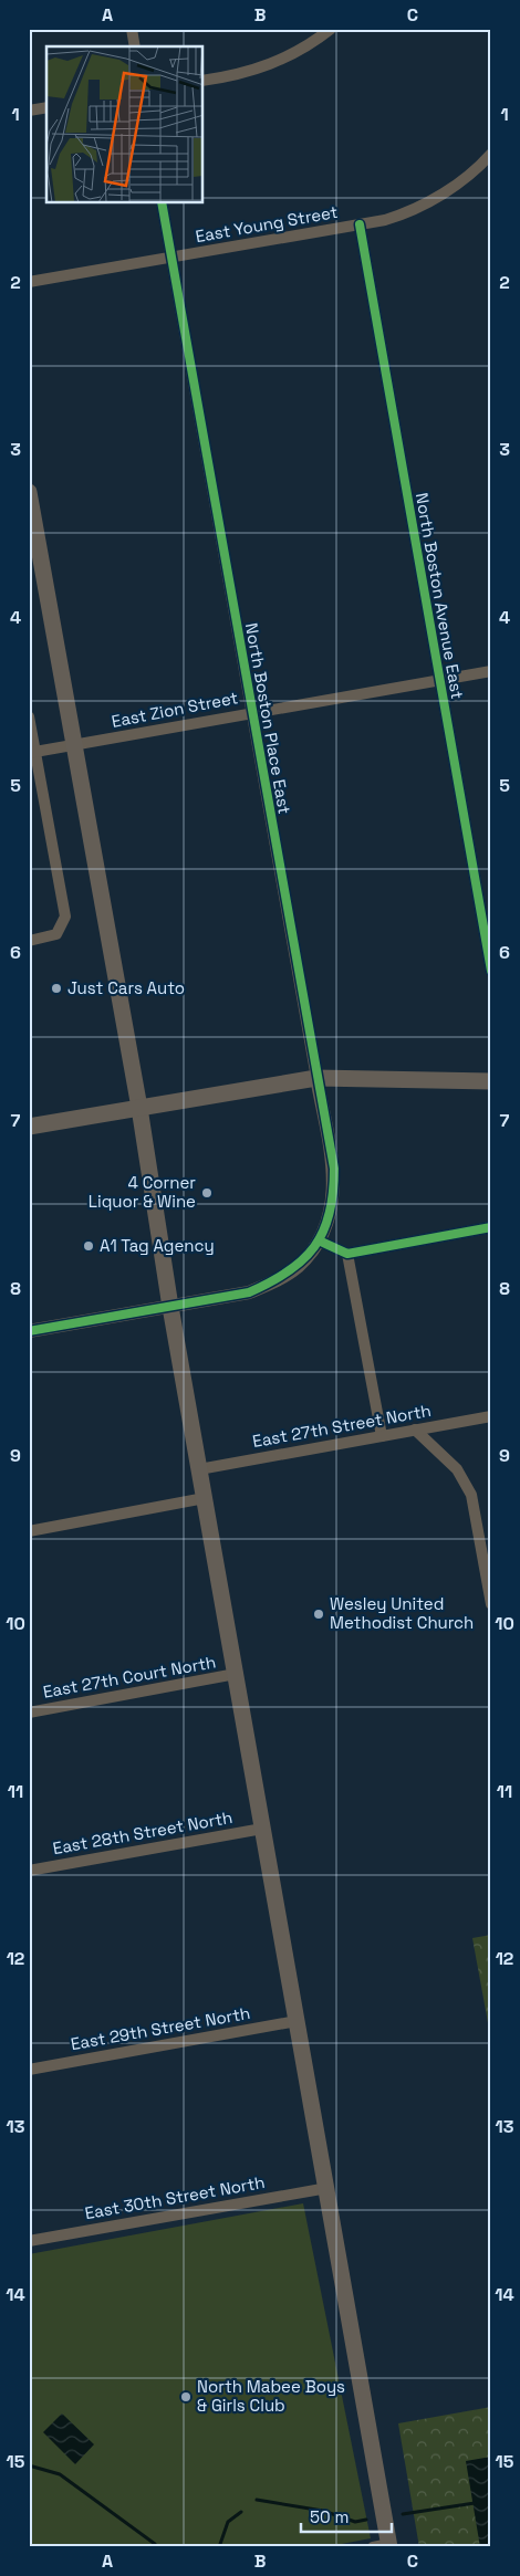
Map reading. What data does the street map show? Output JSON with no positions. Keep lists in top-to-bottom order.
{
  "streets": {
    "street": [
      "East Young Street",
      "North Boston Avenue East",
      "East Zion Street",
      "North Boston Place East",
      "East 27th Street North",
      "East 27th Court North",
      "East 28th Street North",
      "East 29th Street North",
      "East 30th Street North"
    ]
  },
  "crossings": [
    ["East Young Street", "North Boston Avenue East"],
    ["East Young Street", "North Boston Place East"],
    ["North Boston Avenue East", "East Zion Street"],
    ["East Zion Street", "North Boston Place East"]
  ],
  "places": [
    "Just Cars Auto",
    "4 Corner Liquor & Wine",
    "A1 Tag Agency",
    "Wesley United Methodist Church",
    "North Mabee Boys & Girls Club"
  ],
  "scale_bar": "50 m",
  "grid": {
    "columns": ["A", "B", "C"],
    "rows": [
      "1",
      "2",
      "3",
      "4",
      "5",
      "6",
      "7",
      "8",
      "9",
      "10",
      "11",
      "12",
      "13",
      "14",
      "15"
    ]
  }
}
